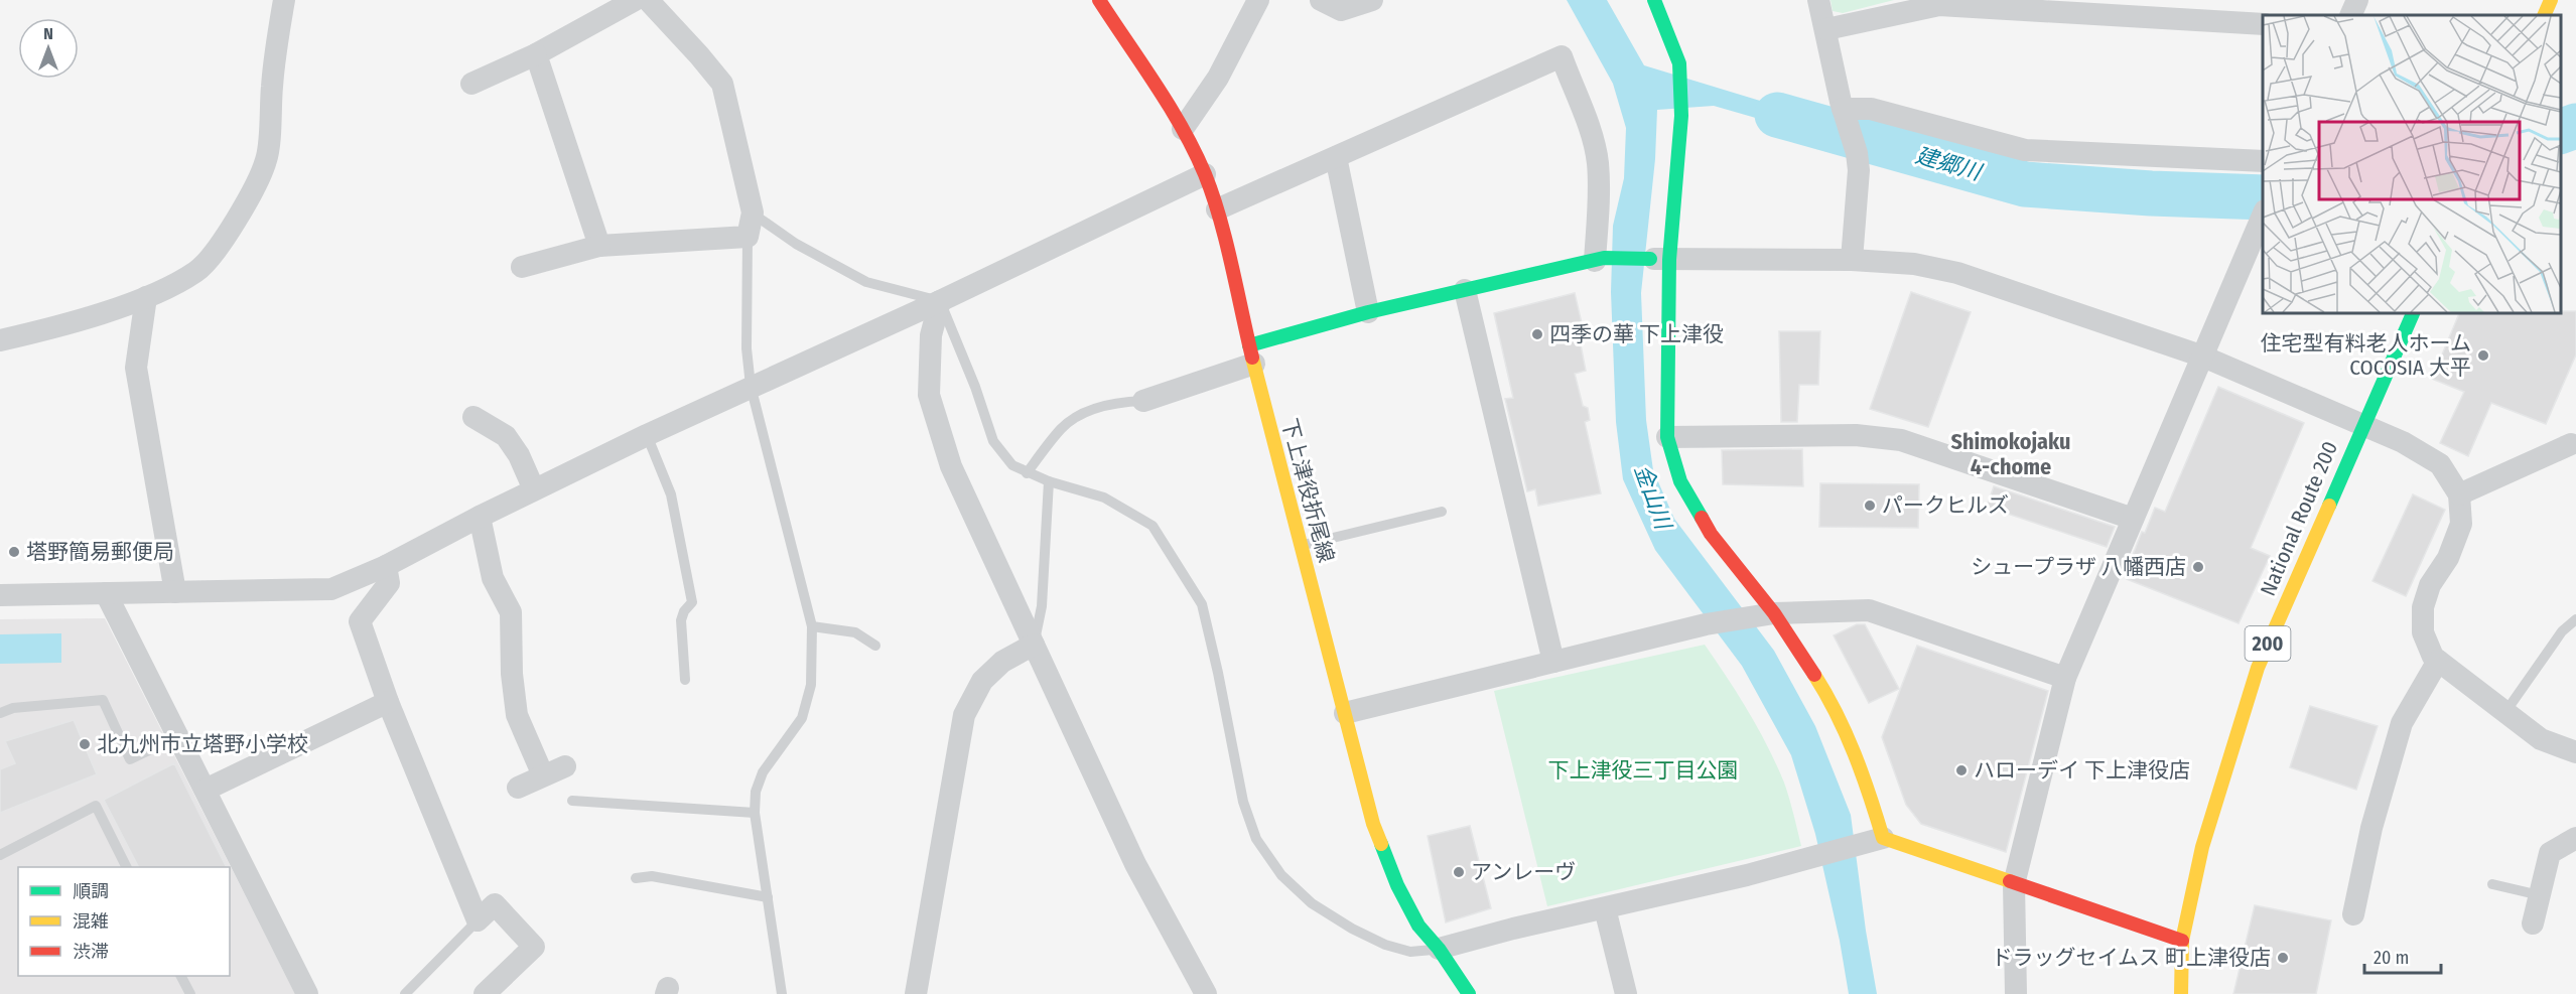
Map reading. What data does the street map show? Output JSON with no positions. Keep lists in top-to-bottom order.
{
  "streets": {
    "main road": ["下上津役折尾線", "National Route 200", "200"]
  },
  "districts": ["Shimokojaku 4-chome"],
  "water": ["建郷川", "金山川"],
  "parks": ["下上津役三丁目公園"],
  "places": [
    "四季の華 下上津役",
    "住宅型有料老人ホーム COCOSIA 大平",
    "パークヒルズ",
    "塔野簡易郵便局",
    "シュープラザ 八幡西店",
    "北九州市立塔野小学校",
    "ハローデイ 下上津役店",
    "アンレーヴ",
    "ドラッグセイムス 町上津役店"
  ],
  "legend": ["順調", "混雑", "渋滞"],
  "scale_bar": "20 m",
  "north": "top"
}
